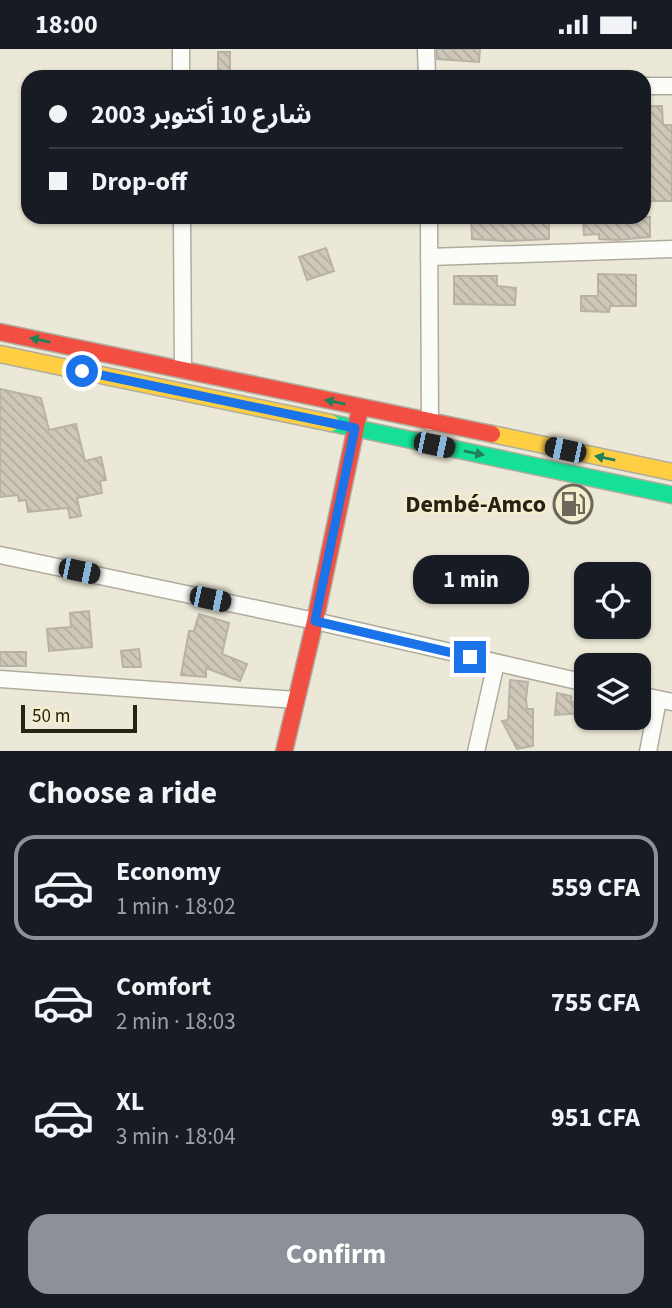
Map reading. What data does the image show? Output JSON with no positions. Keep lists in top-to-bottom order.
{
  "places": {
    "fuel station": ["Dembé-Amco"]
  },
  "scale_bar": "50 m",
  "page": {
    "status": "18:00",
    "banner": ["شارع 10 أكتوبر 2003", "Drop-off"],
    "bubble": "1 min",
    "scale": "50 m",
    "heading": "Choose a ride",
    "list": [
      {
        "name": "Economy",
        "note": "1 min · 18:02",
        "value": "559 CFA"
      },
      {
        "name": "Comfort",
        "note": "2 min · 18:03",
        "value": "755 CFA"
      },
      {
        "name": "XL",
        "note": "3 min · 18:04",
        "value": "951 CFA"
      }
    ],
    "buttons": "Confirm"
  }
}
